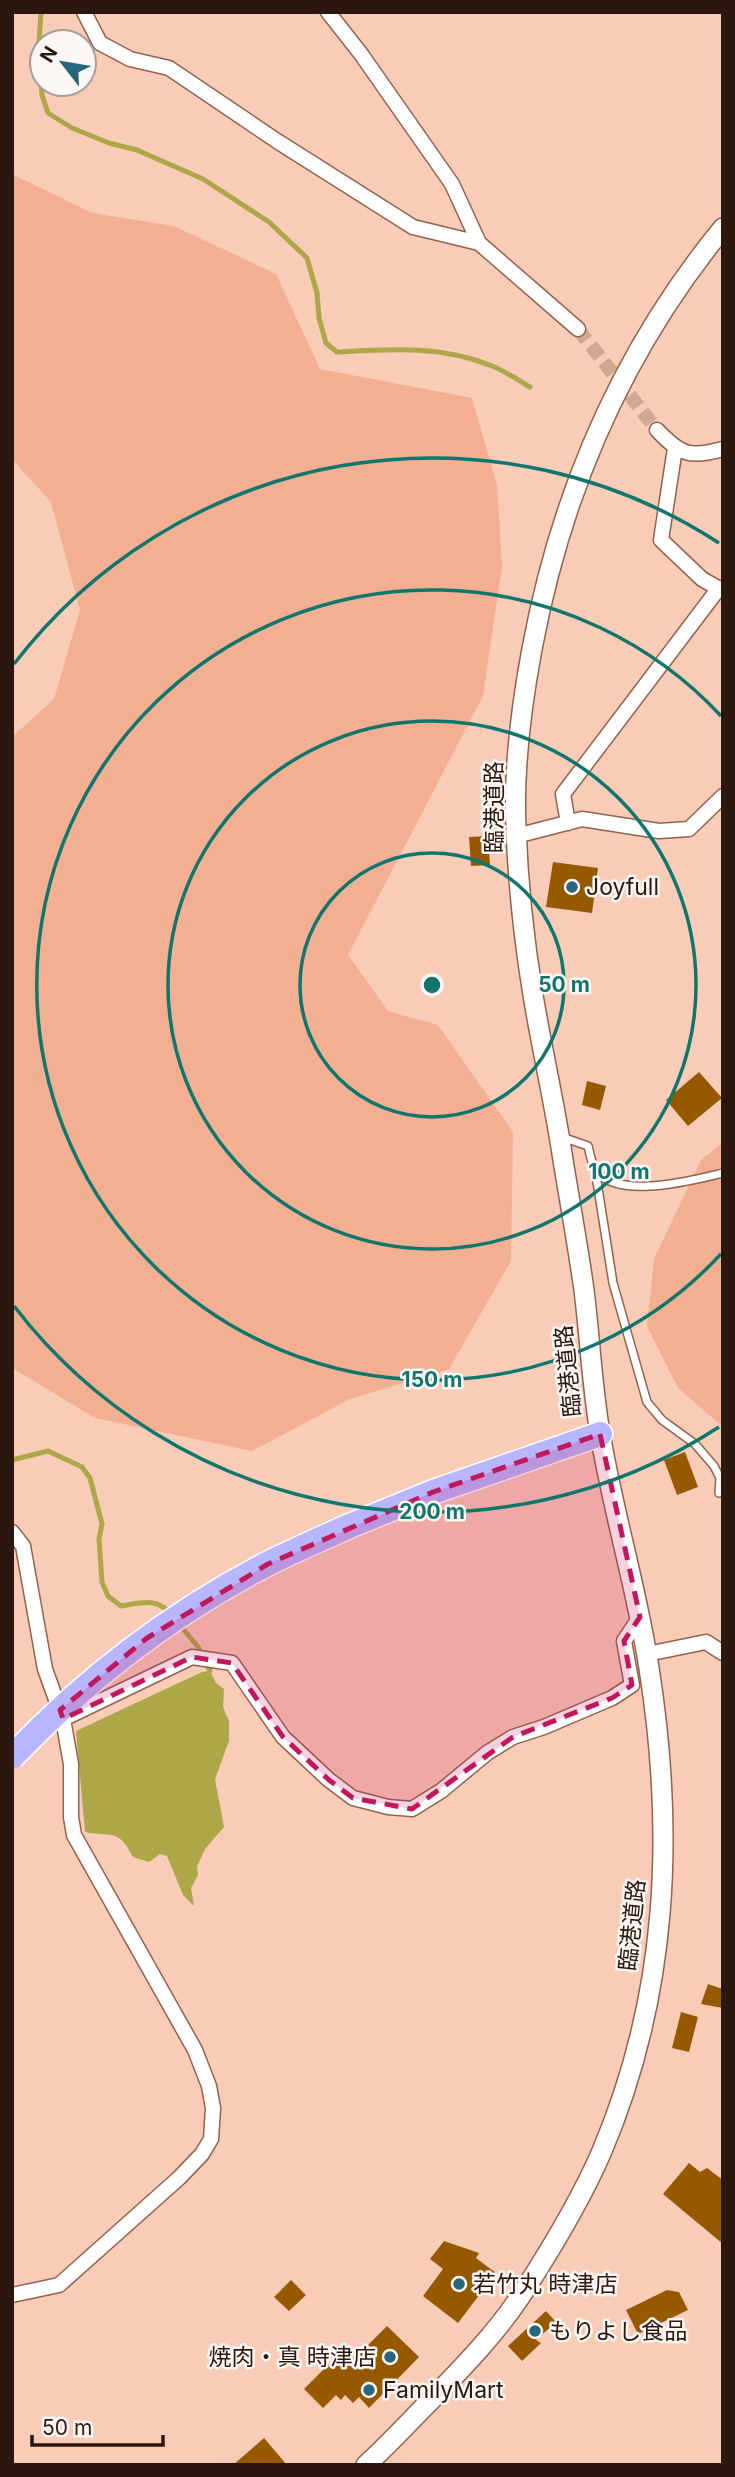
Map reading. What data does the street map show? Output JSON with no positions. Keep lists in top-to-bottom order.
{
  "streets": {
    "street": ["臨港道路"]
  },
  "places": [
    "Joyfull",
    "若竹丸 時津店",
    "もりよし食品",
    "焼肉・真 時津店",
    "FamilyMart"
  ],
  "scale_bar": "50 m",
  "north": "top left",
  "rings": [
    "50 m",
    "100 m",
    "150 m",
    "200 m"
  ]
}
